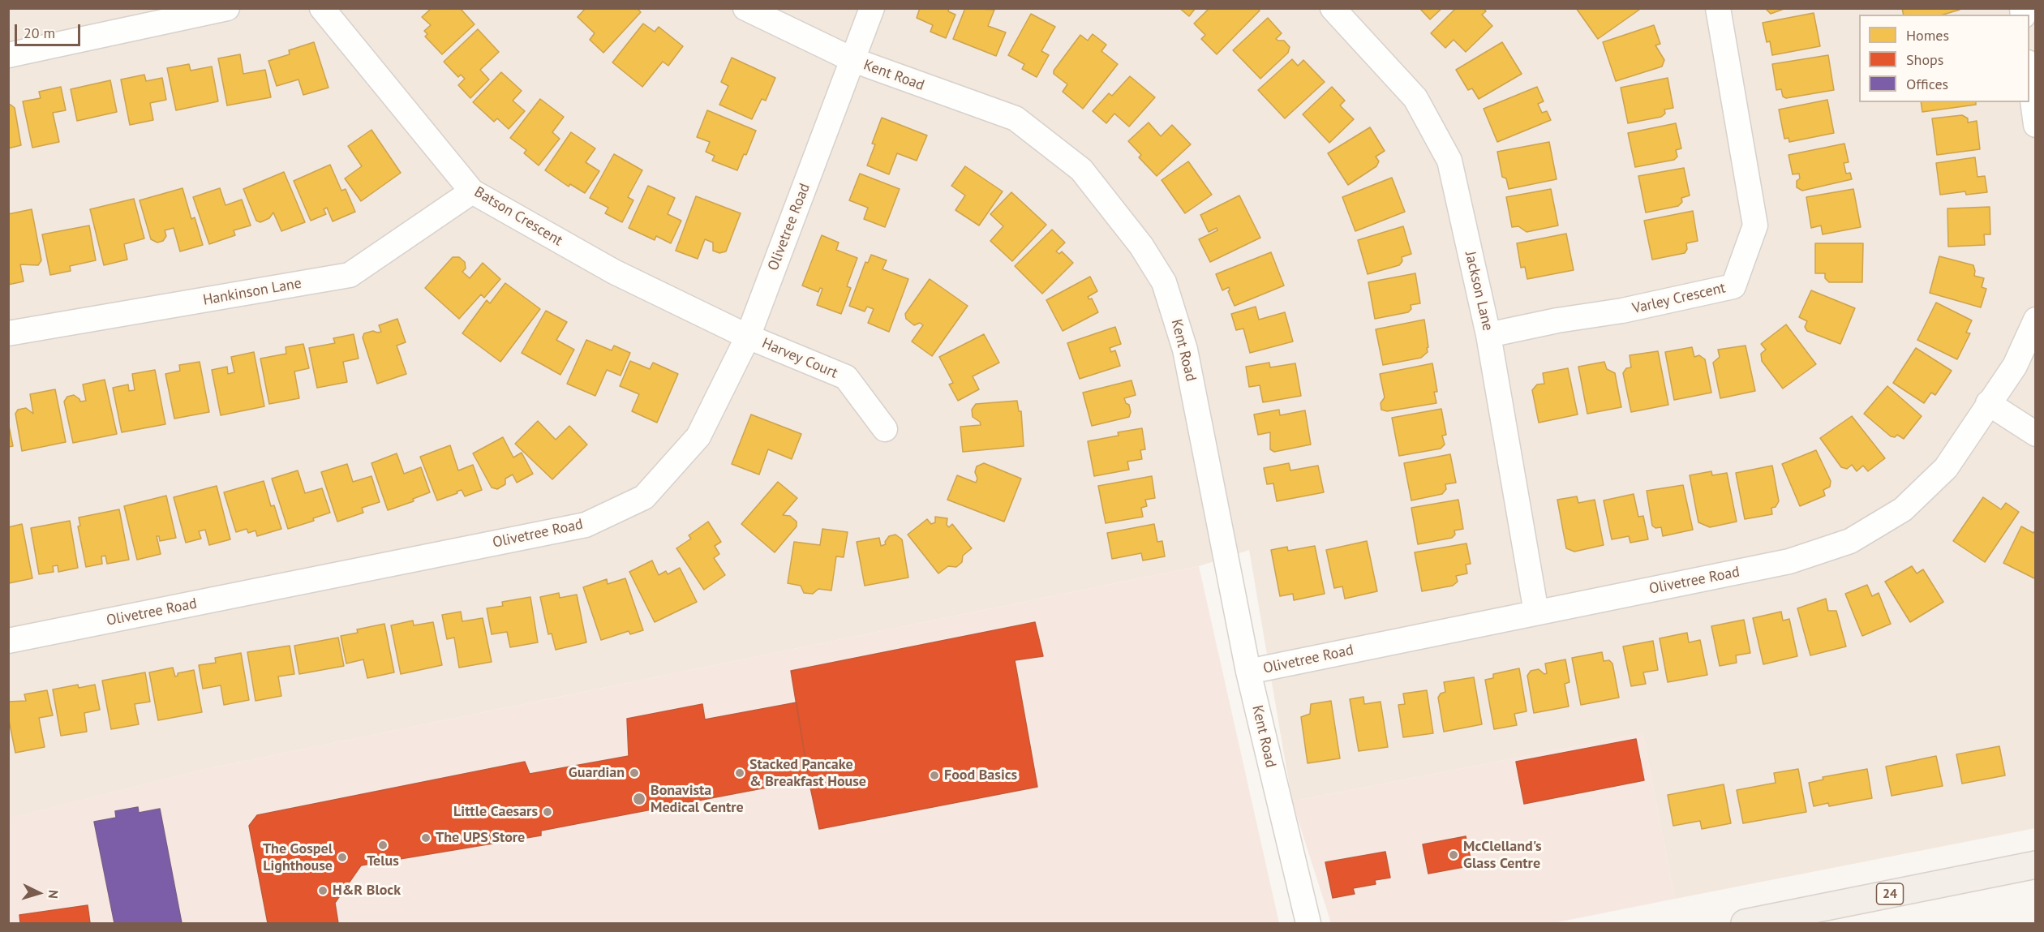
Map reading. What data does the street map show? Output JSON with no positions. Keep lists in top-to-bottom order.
{
  "streets": {
    "main road": ["24"],
    "street": [
      "Kent Road",
      "Batson Crescent",
      "Olivetree Road",
      "Jackson Lane",
      "Hankinson Lane",
      "Varley Crescent",
      "Harvey Court"
    ]
  },
  "crossings": [
    ["Kent Road", "Olivetree Road"],
    ["Batson Crescent", "Olivetree Road"],
    ["Batson Crescent", "Hankinson Lane"],
    ["Batson Crescent", "Harvey Court"],
    ["Olivetree Road", "Jackson Lane"],
    ["Olivetree Road", "Harvey Court"],
    ["Jackson Lane", "Varley Crescent"]
  ],
  "places": [
    "Guardian",
    "Stacked Pancake & Breakfast House",
    "Food Basics",
    "Bonavista Medical Centre",
    "Little Caesars",
    "The UPS Store",
    "Telus",
    "McClelland's Glass Centre",
    "The Gospel Lighthouse",
    "H&R Block"
  ],
  "legend": ["Homes", "Shops", "Offices"],
  "scale_bar": "20 m",
  "north": "right"
}
